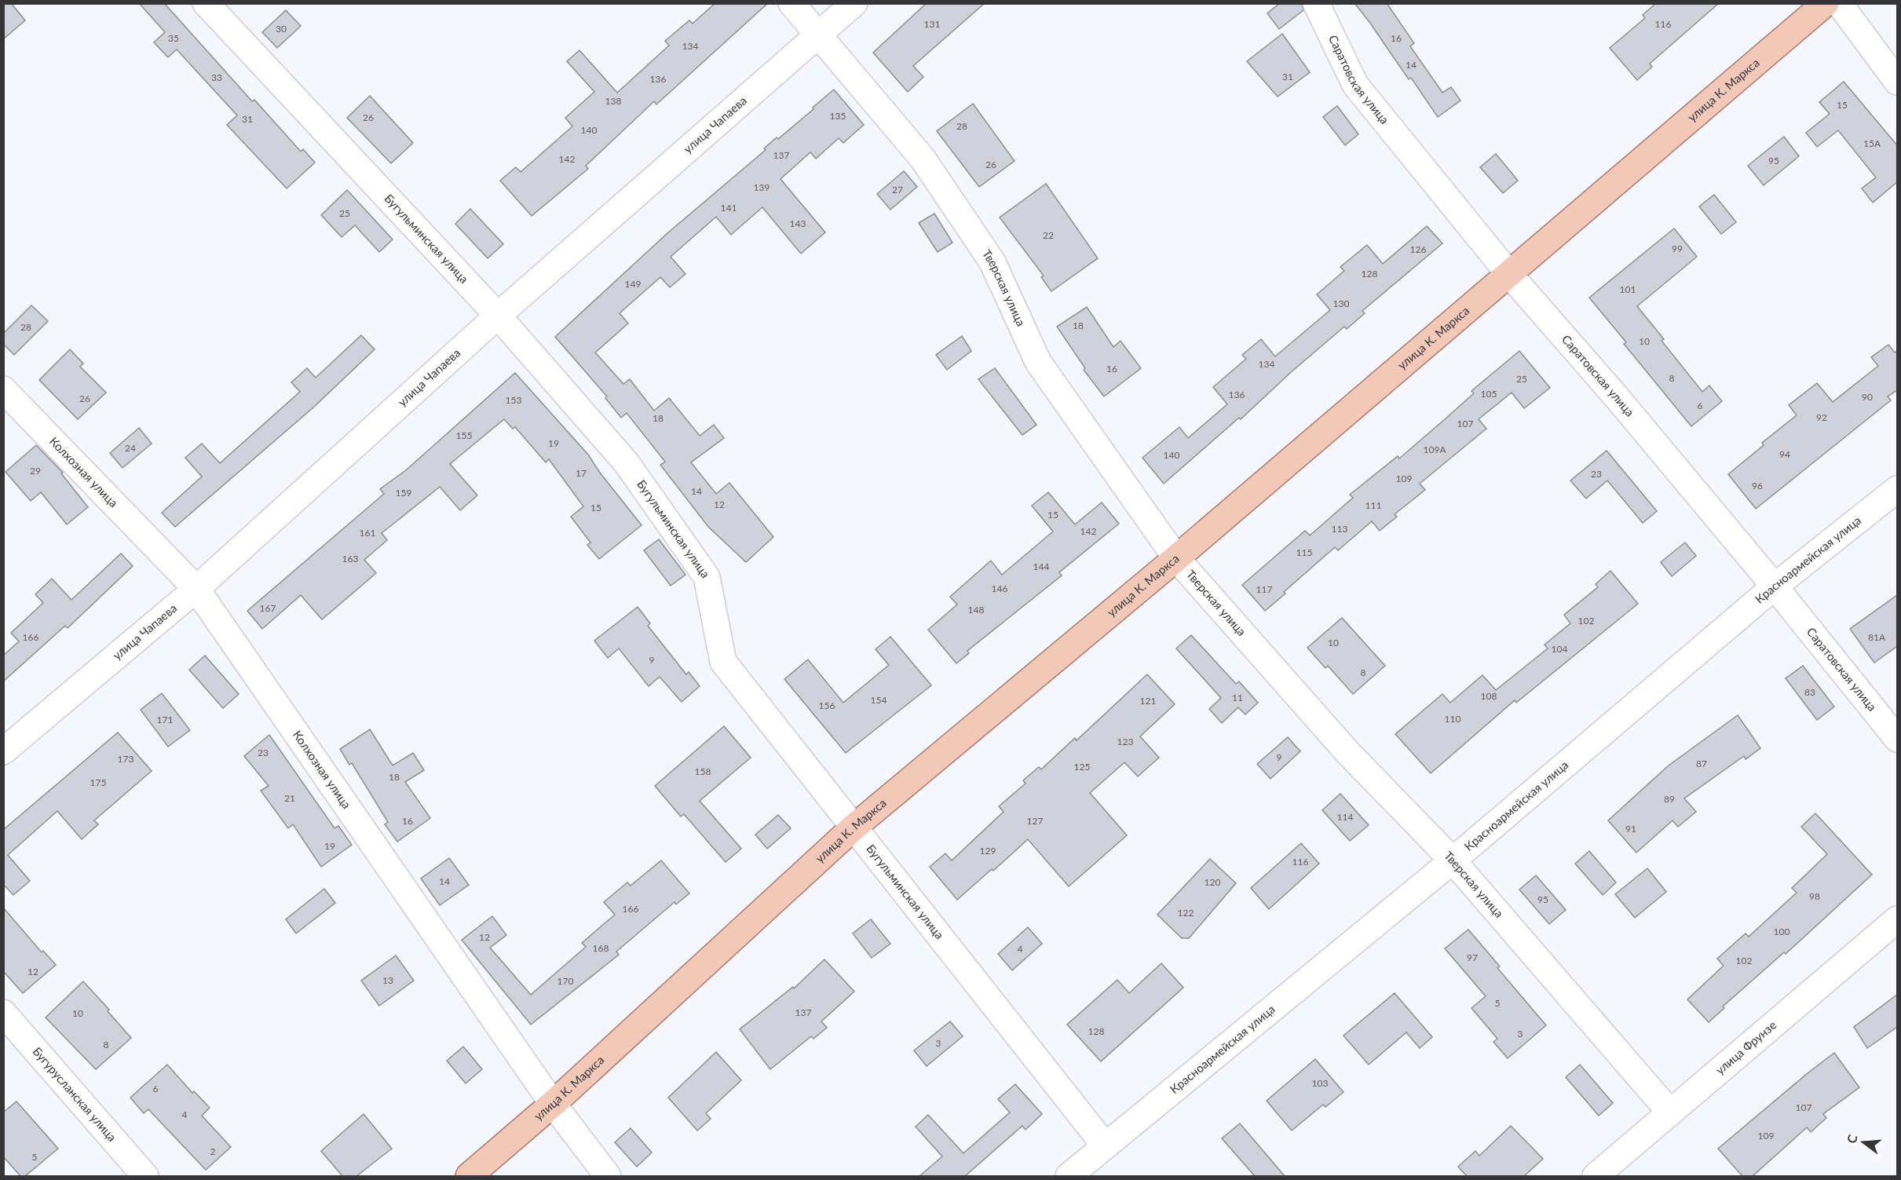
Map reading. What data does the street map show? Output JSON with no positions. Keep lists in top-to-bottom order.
{
  "streets": {
    "main road": ["улица К. Маркса"],
    "street": [
      "Саратовская улица",
      "улица Чапаева",
      "Бугульминская улица",
      "Тверская улица",
      "Колхозная улица",
      "Красноармейская улица",
      "улица Фрунзе",
      "Бугурусланская улица"
    ]
  },
  "crossings": [
    ["Саратовская улица", "улица К. Маркса"],
    ["Саратовская улица", "Красноармейская улица"],
    ["улица К. Маркса", "Бугульминская улица"],
    ["улица К. Маркса", "Тверская улица"],
    ["улица К. Маркса", "Колхозная улица"],
    ["улица Чапаева", "Бугульминская улица"],
    ["улица Чапаева", "Тверская улица"],
    ["улица Чапаева", "Колхозная улица"],
    ["Бугульминская улица", "Красноармейская улица"],
    ["Тверская улица", "Красноармейская улица"],
    ["Тверская улица", "улица Фрунзе"]
  ],
  "house_numbers": [
    "131",
    "116",
    "30",
    "35",
    "16",
    "134",
    "14",
    "31",
    "33",
    "136",
    "138",
    "15",
    "135",
    "26",
    "31",
    "28",
    "140",
    "15А",
    "137",
    "142",
    "95",
    "26",
    "139",
    "27",
    "141",
    "25",
    "143",
    "22",
    "99",
    "126",
    "128",
    "149",
    "101",
    "130",
    "18",
    "28",
    "10",
    "134",
    "16",
    "8",
    "25",
    "105",
    "136",
    "90",
    "26",
    "153",
    "6",
    "92",
    "18",
    "107",
    "155",
    "19",
    "24",
    "109А",
    "94",
    "140",
    "29",
    "17",
    "23",
    "109",
    "96",
    "14",
    "159",
    "12",
    "111",
    "15",
    "15",
    "113",
    "142",
    "161",
    "115",
    "163",
    "144",
    "146",
    "117",
    "167",
    "148",
    "102",
    "166",
    "81А",
    "10",
    "104",
    "9",
    "8",
    "83",
    "108",
    "11",
    "154",
    "121",
    "156",
    "110",
    "171",
    "123",
    "23",
    "9",
    "173",
    "87",
    "125",
    "158",
    "18",
    "175",
    "21",
    "89",
    "114",
    "16",
    "127",
    "91",
    "19",
    "129",
    "116",
    "14",
    "120",
    "98",
    "95",
    "166",
    "122",
    "100",
    "12",
    "168",
    "4",
    "97",
    "102",
    "12",
    "13",
    "170",
    "5",
    "137",
    "10",
    "128",
    "3",
    "3",
    "8",
    "103",
    "6",
    "107",
    "4",
    "109",
    "2",
    "5"
  ],
  "north": "left"
}
